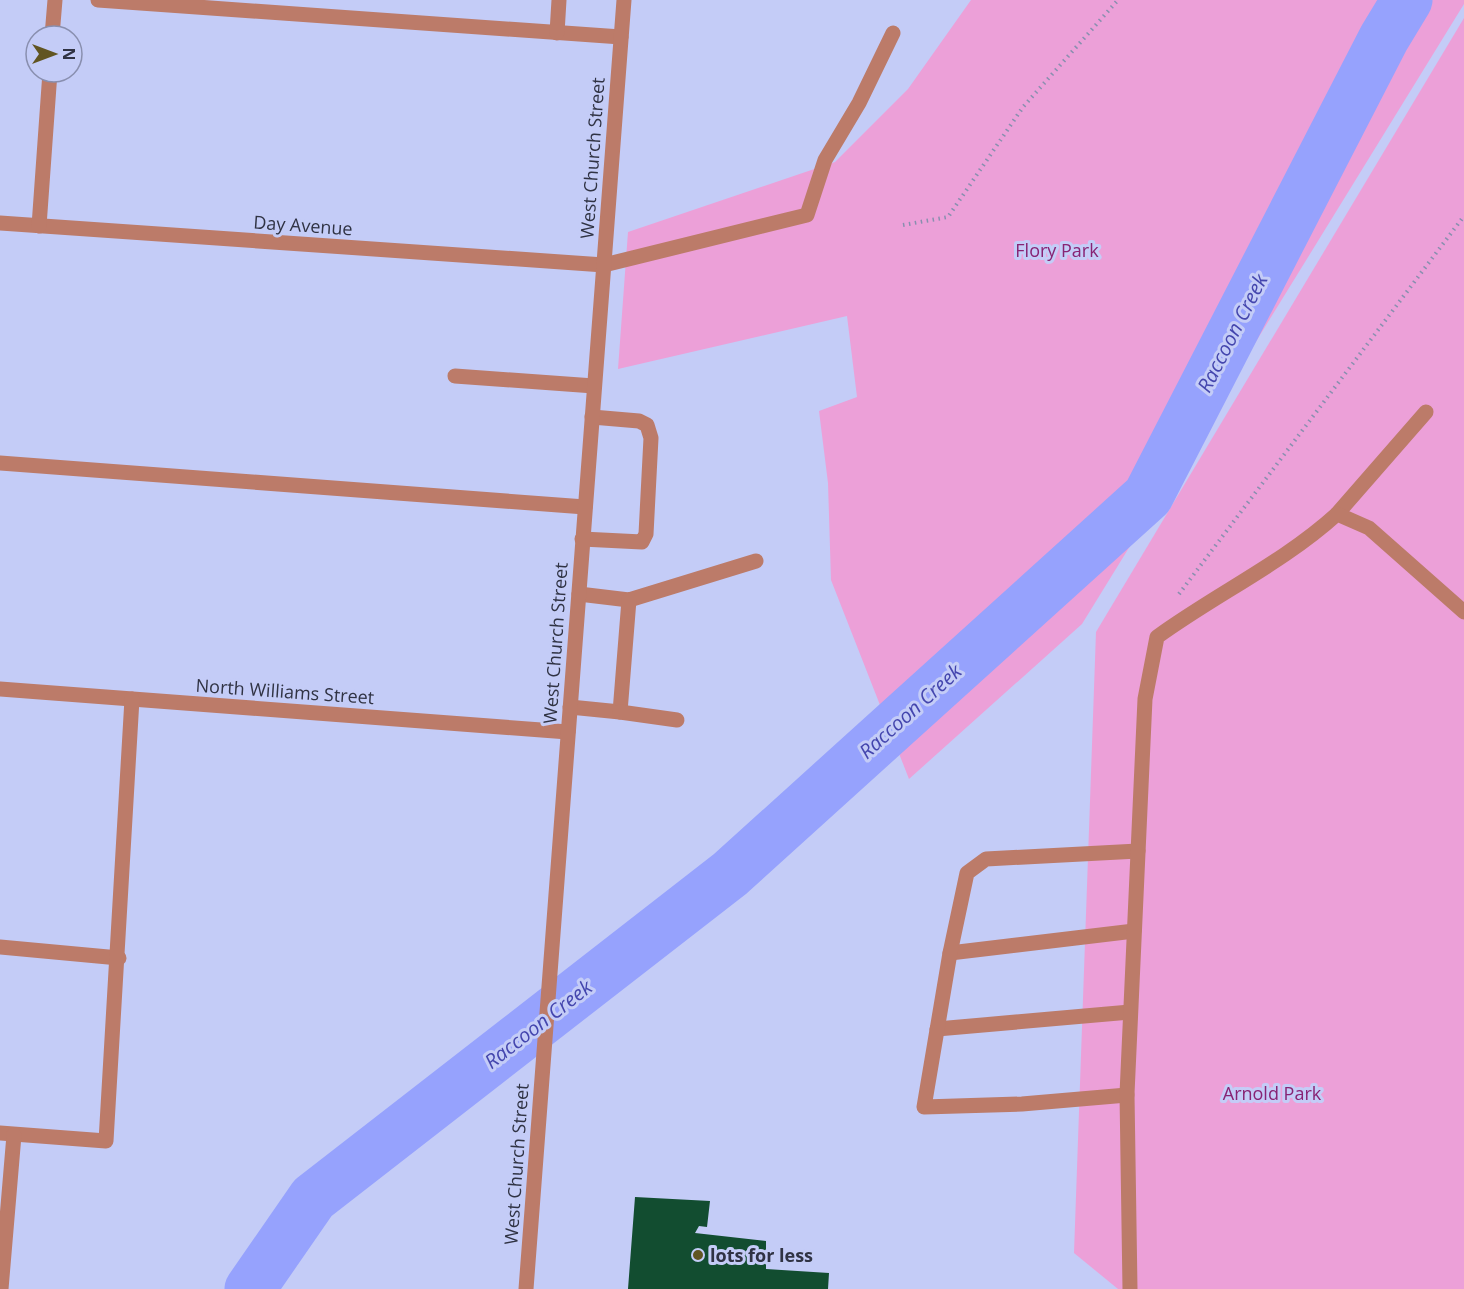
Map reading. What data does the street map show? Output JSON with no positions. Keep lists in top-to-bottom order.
{
  "streets": {
    "street": ["West Church Street", "Day Avenue", "North Williams Street"]
  },
  "crossings": [
    ["West Church Street", "Day Avenue"],
    ["West Church Street", "North Williams Street"]
  ],
  "water": ["Raccoon Creek"],
  "parks": ["Flory Park", "Arnold Park"],
  "places": ["lots for less"],
  "north": "right"
}
